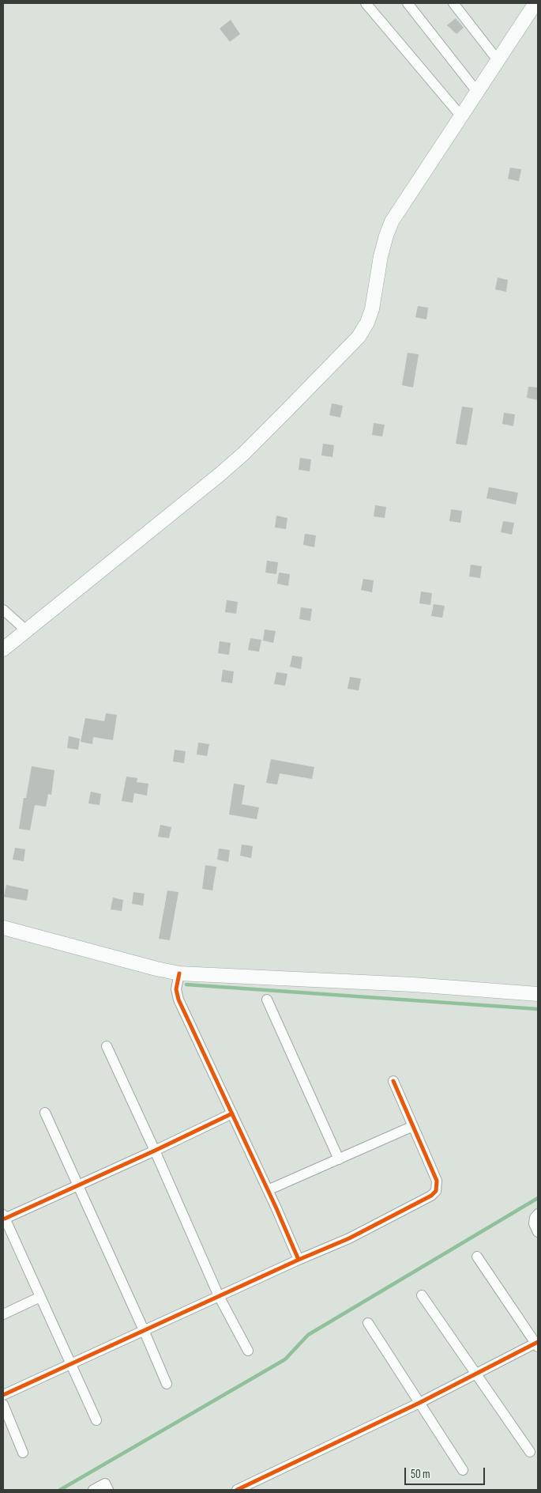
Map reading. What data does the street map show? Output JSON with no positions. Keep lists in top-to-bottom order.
{
  "scale_bar": "50 m"
}
